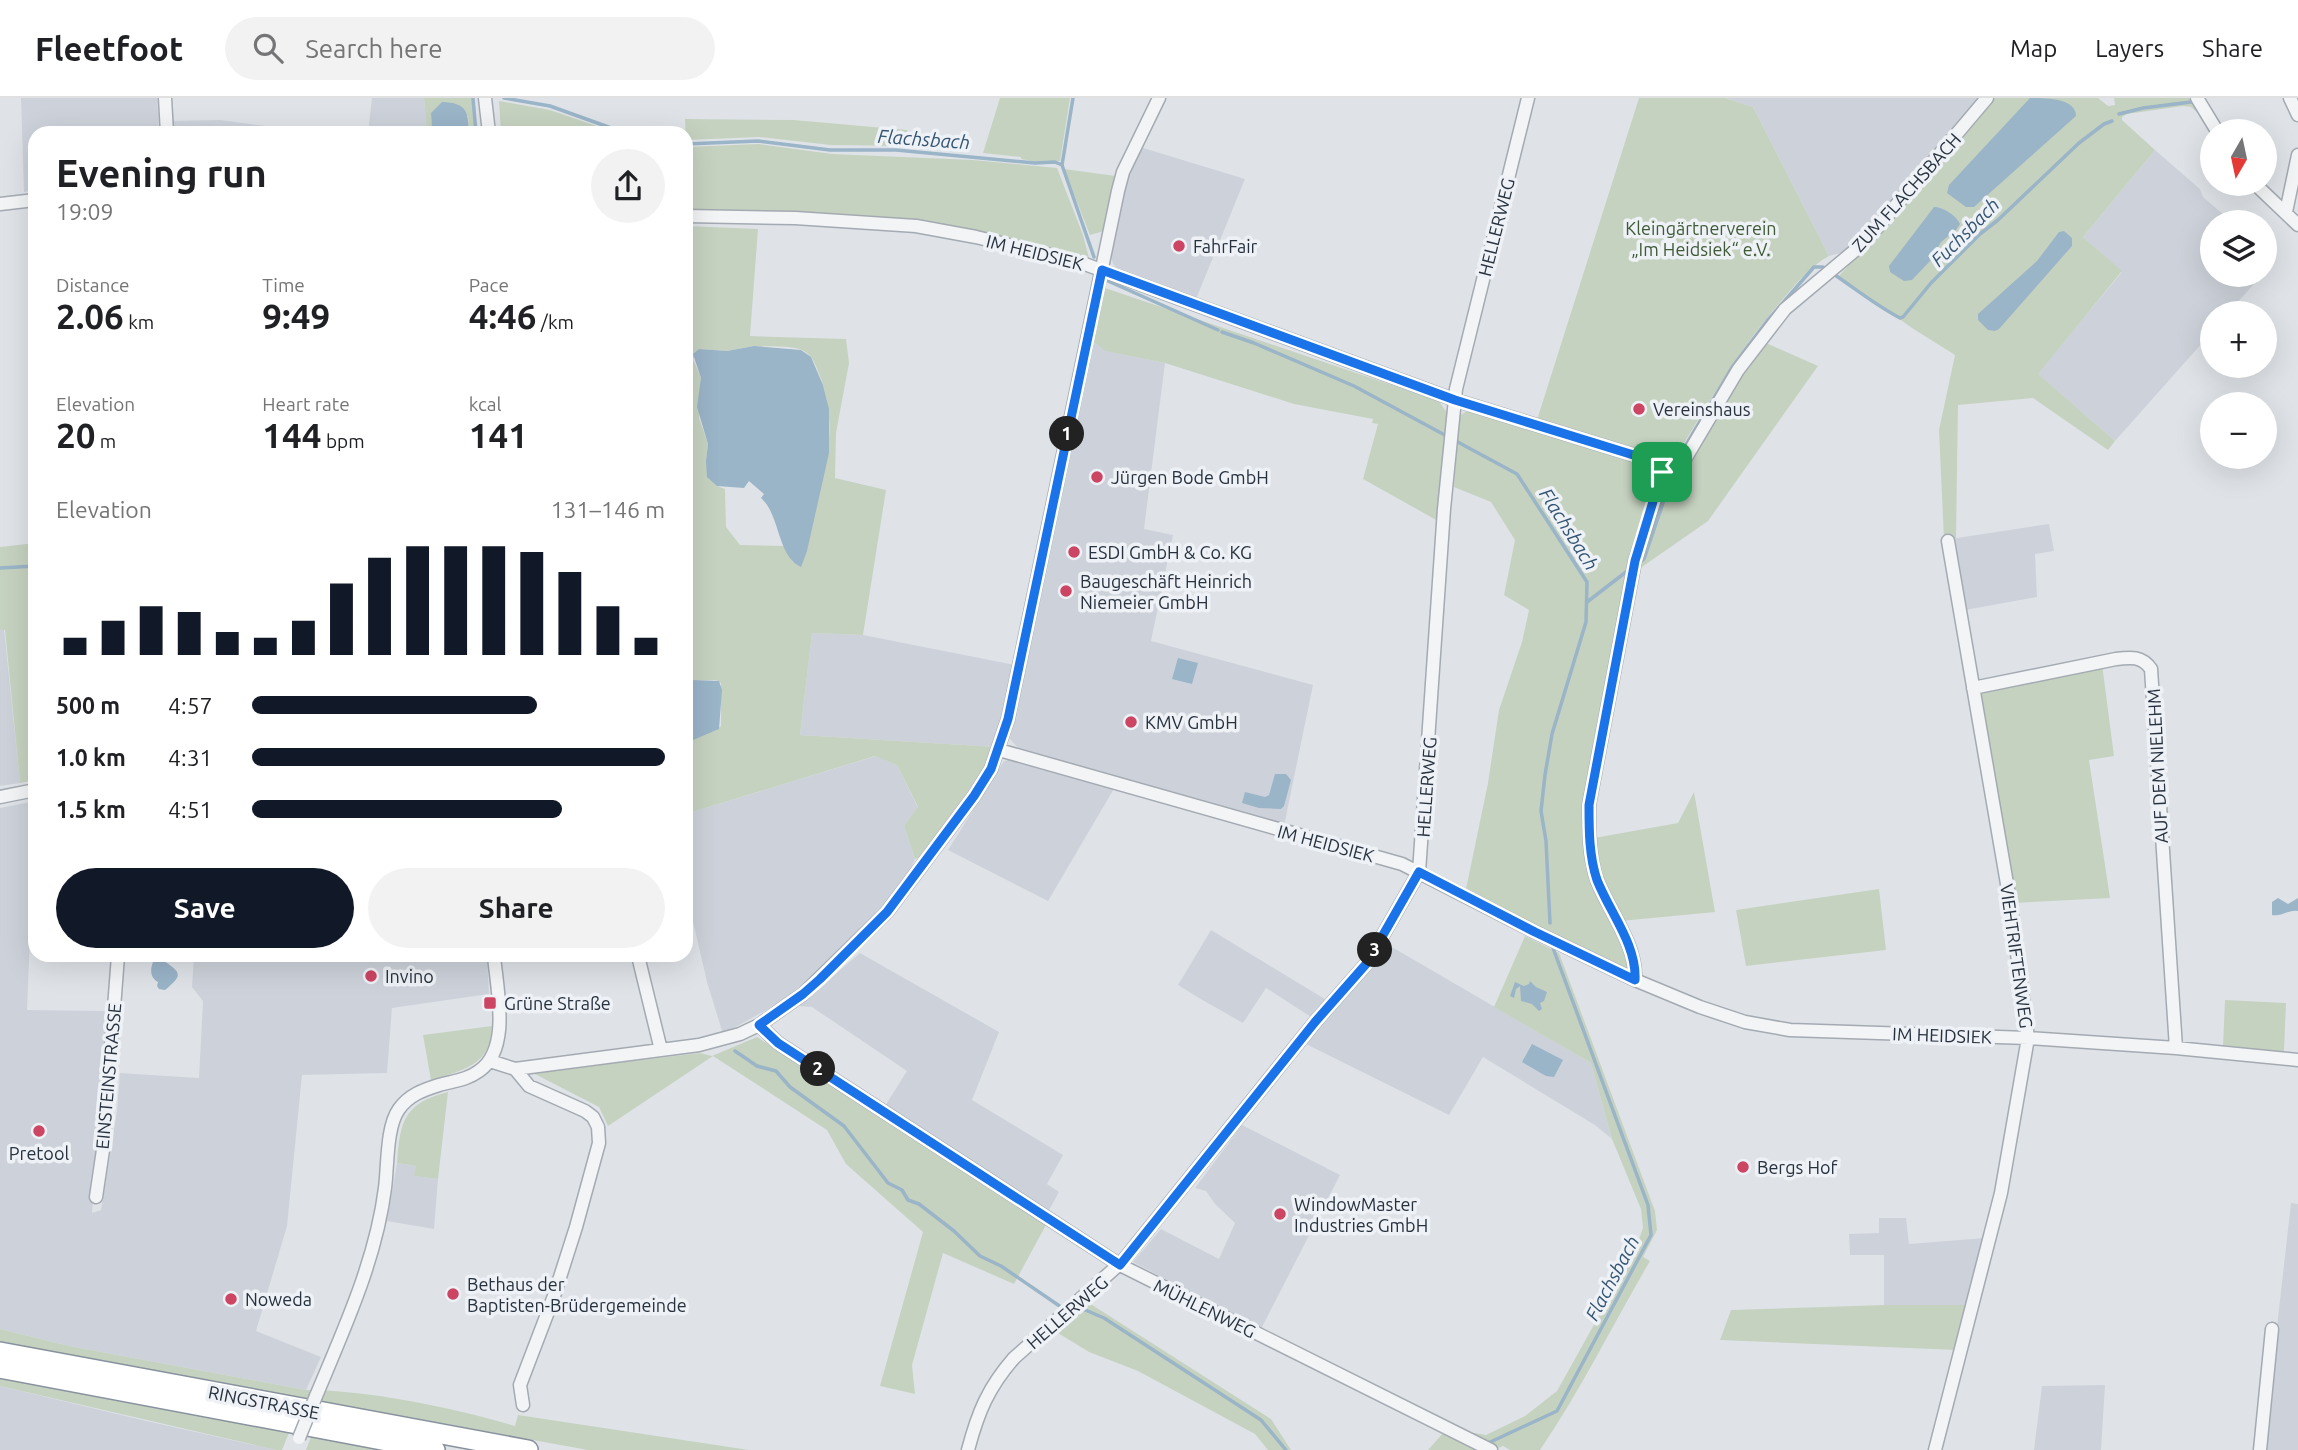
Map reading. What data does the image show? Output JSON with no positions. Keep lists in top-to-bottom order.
{
  "streets": {
    "highway": ["RINGSTRASSE"],
    "street": [
      "ZUM FLACHSBACH",
      "HELLERWEG",
      "IM HEIDSIEK",
      "AUF DEM NIELEHM",
      "VIEHTRIFTENWEG",
      "EINSTEINSTRASSE",
      "MÜHLENWEG"
    ]
  },
  "crossings": [
    ["ZUM FLACHSBACH", "IM HEIDSIEK"],
    ["HELLERWEG", "IM HEIDSIEK"],
    ["HELLERWEG", "MÜHLENWEG"],
    ["IM HEIDSIEK", "AUF DEM NIELEHM"],
    ["IM HEIDSIEK", "VIEHTRIFTENWEG"],
    ["AUF DEM NIELEHM", "VIEHTRIFTENWEG"]
  ],
  "water": ["Flachsbach", "Fuchsbach"],
  "parks": ["Kleingärtnerverein „Im Heidsiek“ e.V."],
  "places": {
    "other": [
      "FahrFair",
      "Vereinshaus",
      "Jürgen Bode GmbH",
      "ESDI GmbH & Co. KG",
      "Baugeschäft Heinrich Niemeier GmbH",
      "KMV GmbH",
      "Invino",
      "Pretool",
      "Bergs Hof",
      "WindowMaster Industries GmbH",
      "Bethaus der Baptisten-Brüdergemeinde",
      "Noweda"
    ],
    "transit": ["Grüne Straße"]
  },
  "north": "bottom",
  "page": {
    "header": "Fleetfoot",
    "search": "Search here",
    "nav": ["Map", "Layers", "Share"],
    "map_buttons": ["+", "−"],
    "heading": ["Evening run", "19:09"],
    "stats": [
      ["Distance", "2.06 km"],
      ["Time", "9:49"],
      ["Pace", "4:46 /km"],
      ["Elevation", "20 m"],
      ["Heart rate", "144 bpm"],
      ["kcal", "141"]
    ],
    "pins": ["1", "3", "2"],
    "chart": ["Elevation", "131–146 m"],
    "list": [
      {
        "name": "500 m",
        "note": "4:57"
      },
      {
        "name": "1.0 km",
        "note": "4:31"
      },
      {
        "name": "1.5 km",
        "note": "4:51"
      }
    ],
    "buttons": ["Save", "Share"]
  }
}
